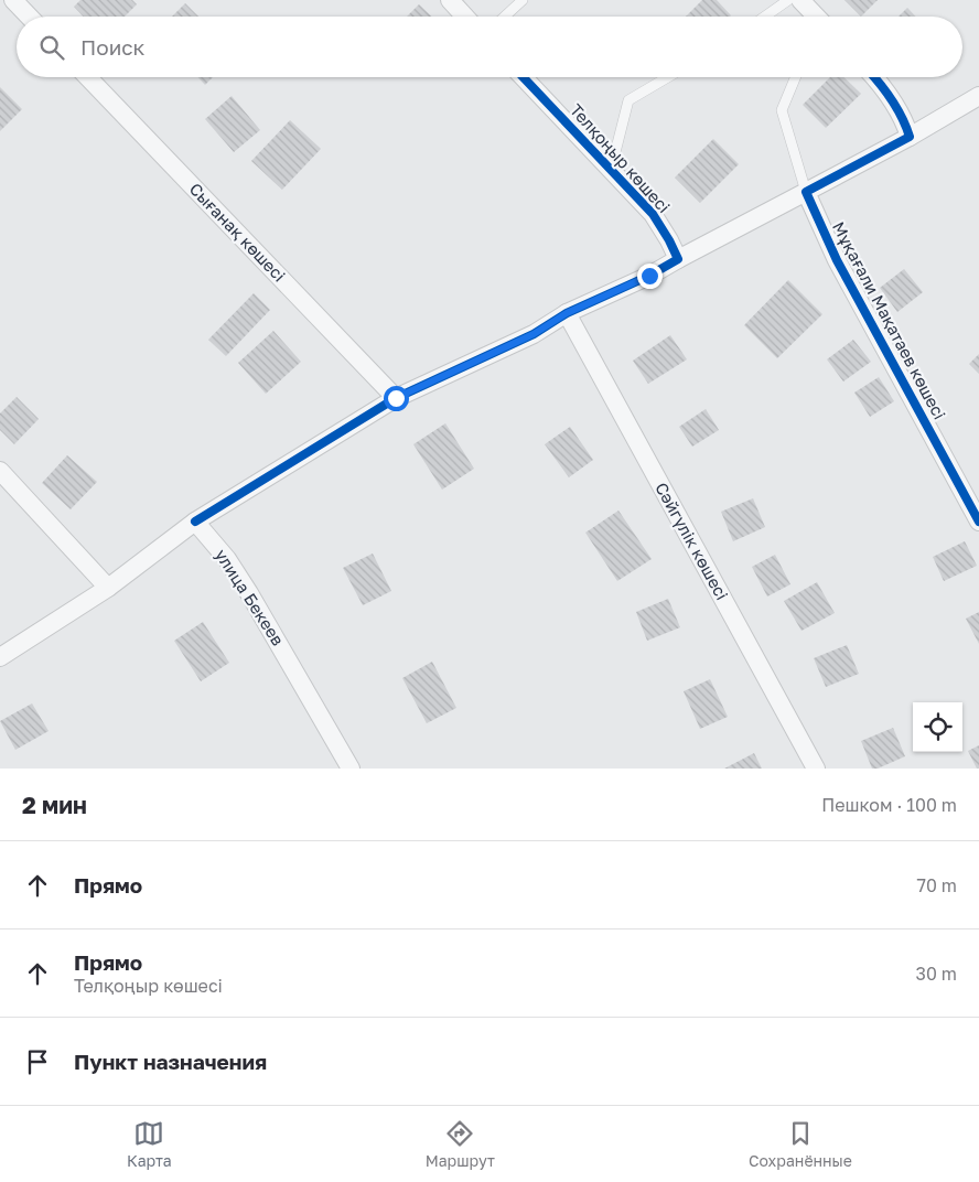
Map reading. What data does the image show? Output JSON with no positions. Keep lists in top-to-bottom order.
{
  "streets": {
    "street": [
      "Телқоңыр көшесі",
      "Сығанақ көшесі",
      "Мұқағали Мақатаев көшесі",
      "Сәйгүлік көшесі",
      "улица Бекеев"
    ]
  },
  "page": {
    "search": "Поиск",
    "heading": ["2 мин", "Пешком · 100 m"],
    "list": [
      ["Прямо", "70 m"],
      ["Прямо", "Телқоңыр көшесі", "30 m"],
      "Пункт назначения"
    ],
    "nav": ["Карта", "Маршрут", "Сохранённые"]
  }
}
